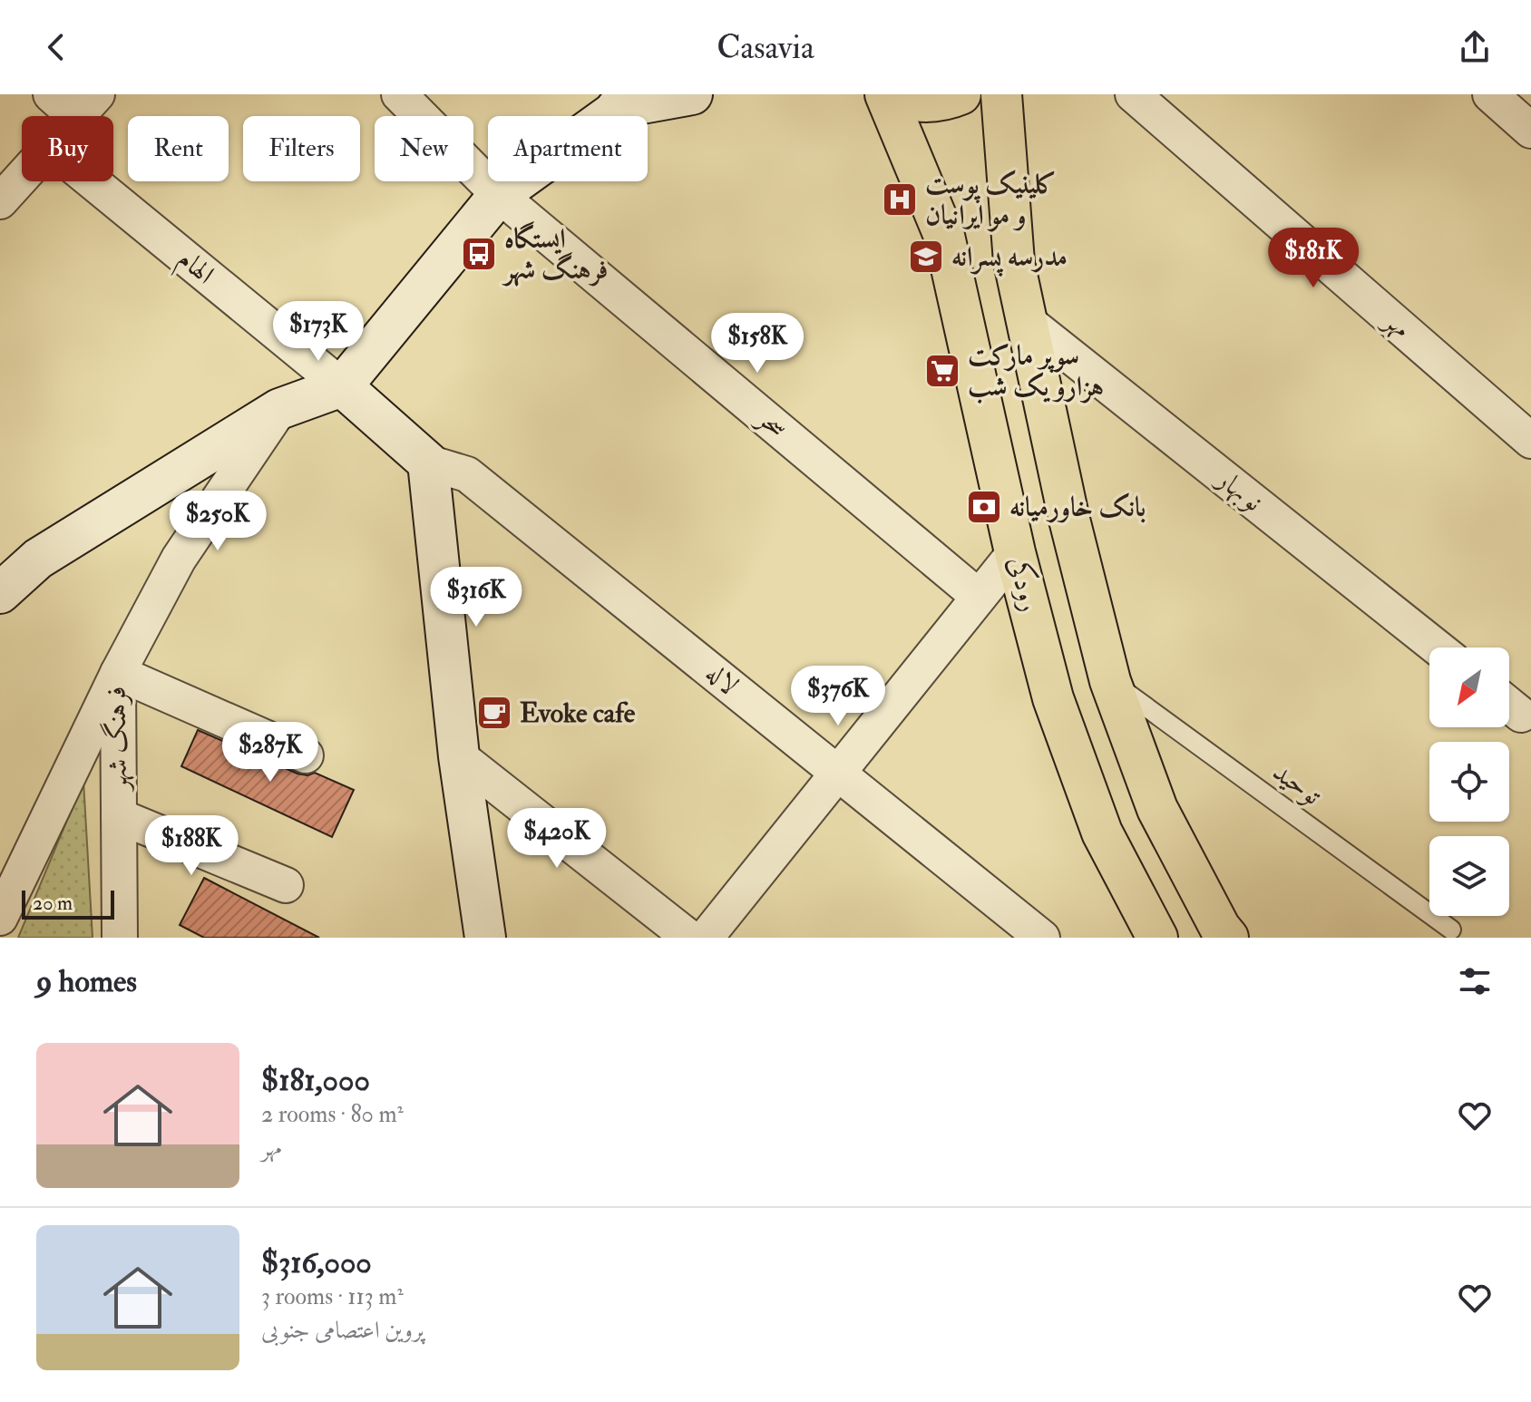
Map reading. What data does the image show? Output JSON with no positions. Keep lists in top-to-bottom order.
{
  "streets": {
    "main road": ["رودکى"],
    "street": [
      "الهام",
      "مهر",
      "سحر",
      "نوبهار",
      "لاله",
      "فرهنگ شهر"
    ],
    "lane": ["توحید"]
  },
  "places": {
    "hospital": ["کلینیک پوست و مو ایرانیان"],
    "bus stop": ["ایستگاه فرهنگ شهر"],
    "school or university": ["مدرسه پسرانه"],
    "supermarket": ["سوپر مارکت هزارو یک شب"],
    "bank": ["بانک خاورمیانه"],
    "cafe": ["Evoke cafe"]
  },
  "scale_bar": "20 m",
  "north": "bottom left",
  "page": {
    "header": "Casavia",
    "chip": [
      "Buy",
      "Rent",
      "Filters",
      "New",
      "Apartment"
    ],
    "price": [
      "$181K",
      "$173K",
      "$158K",
      "$250K",
      "$316K",
      "$376K",
      "$287K",
      "$420K",
      "$188K"
    ],
    "scale": "20 m",
    "heading": "9 homes",
    "list": [
      {
        "name": "$181,000",
        "note": "2 rooms · 80 m² · مهر"
      },
      {
        "name": "$316,000",
        "note": "3 rooms · 113 m² · پروین اعتصامی جنوبی"
      }
    ]
  }
}
